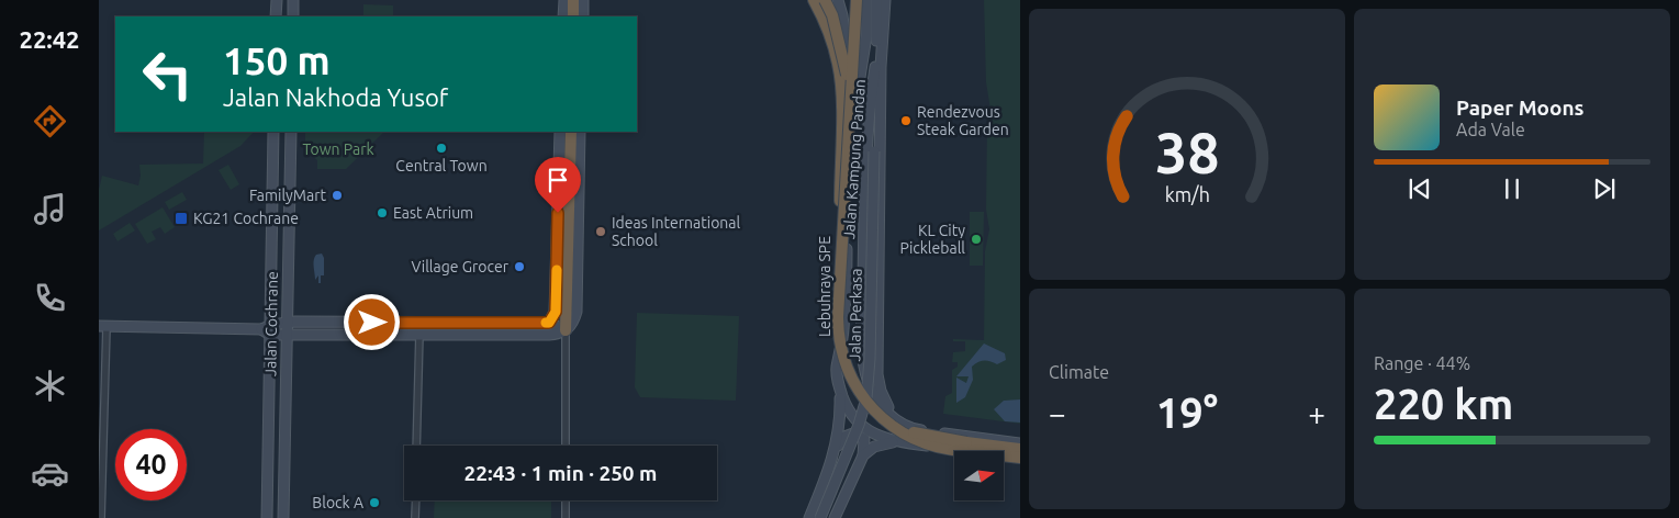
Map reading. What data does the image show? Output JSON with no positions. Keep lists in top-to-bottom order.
{
  "streets": {
    "highway": ["Lebuhraya SPE"],
    "street": ["Jalan Kampung Pandan", "Jalan Perkasa", "Jalan Cochrane"]
  },
  "crossings": [
    ["Jalan Kampung Pandan", "Lebuhraya SPE"],
    ["Jalan Kampung Pandan", "Jalan Perkasa"]
  ],
  "parks": ["Town Park"],
  "places": {
    "other": [
      "Rendezvous Steak Garden",
      "Central Town",
      "FamilyMart",
      "East Atrium",
      "Ideas International School",
      "KL City Pickleball",
      "Village Grocer",
      "Block A"
    ],
    "transit": ["KG21 Cochrane"]
  },
  "north": "right",
  "page": {
    "tabs": "22:42",
    "turn": ["150 m", "Jalan Nakhoda Yusof"],
    "song": ["Paper Moons", "Ada Vale"],
    "tile": [
      "Climate",
      ["Range · 44%", "220 km"]
    ],
    "heat": ["−", "19°", "+"],
    "limit": "40",
    "trip": "22:43 · 1 min · 250 m",
    "gauge": ["38", "km/h"]
  }
}
